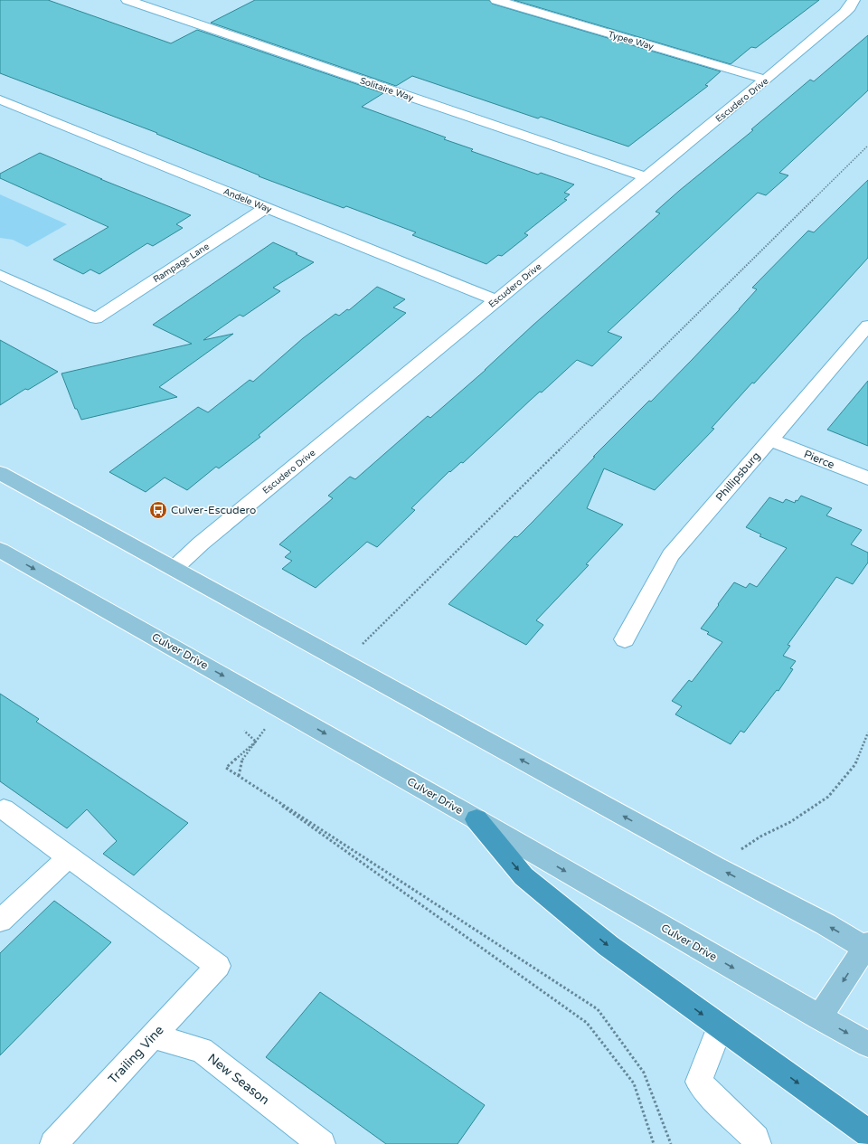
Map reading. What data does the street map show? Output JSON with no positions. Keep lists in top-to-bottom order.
{
  "streets": {
    "main road": ["Culver Drive"],
    "street": [
      "Typee Way",
      "Solitaire Way",
      "Escudero Drive",
      "Andele Way",
      "Rampage Lane",
      "Pierce",
      "Phillipsburg",
      "Trailing Vine",
      "New Season"
    ]
  },
  "crossings": [
    ["Typee Way", "Escudero Drive"],
    ["Solitaire Way", "Escudero Drive"],
    ["Escudero Drive", "Andele Way"],
    ["Andele Way", "Rampage Lane"],
    ["Pierce", "Phillipsburg"],
    ["Trailing Vine", "New Season"]
  ],
  "places": {
    "bus stop": ["Culver-Escudero"]
  }
}
